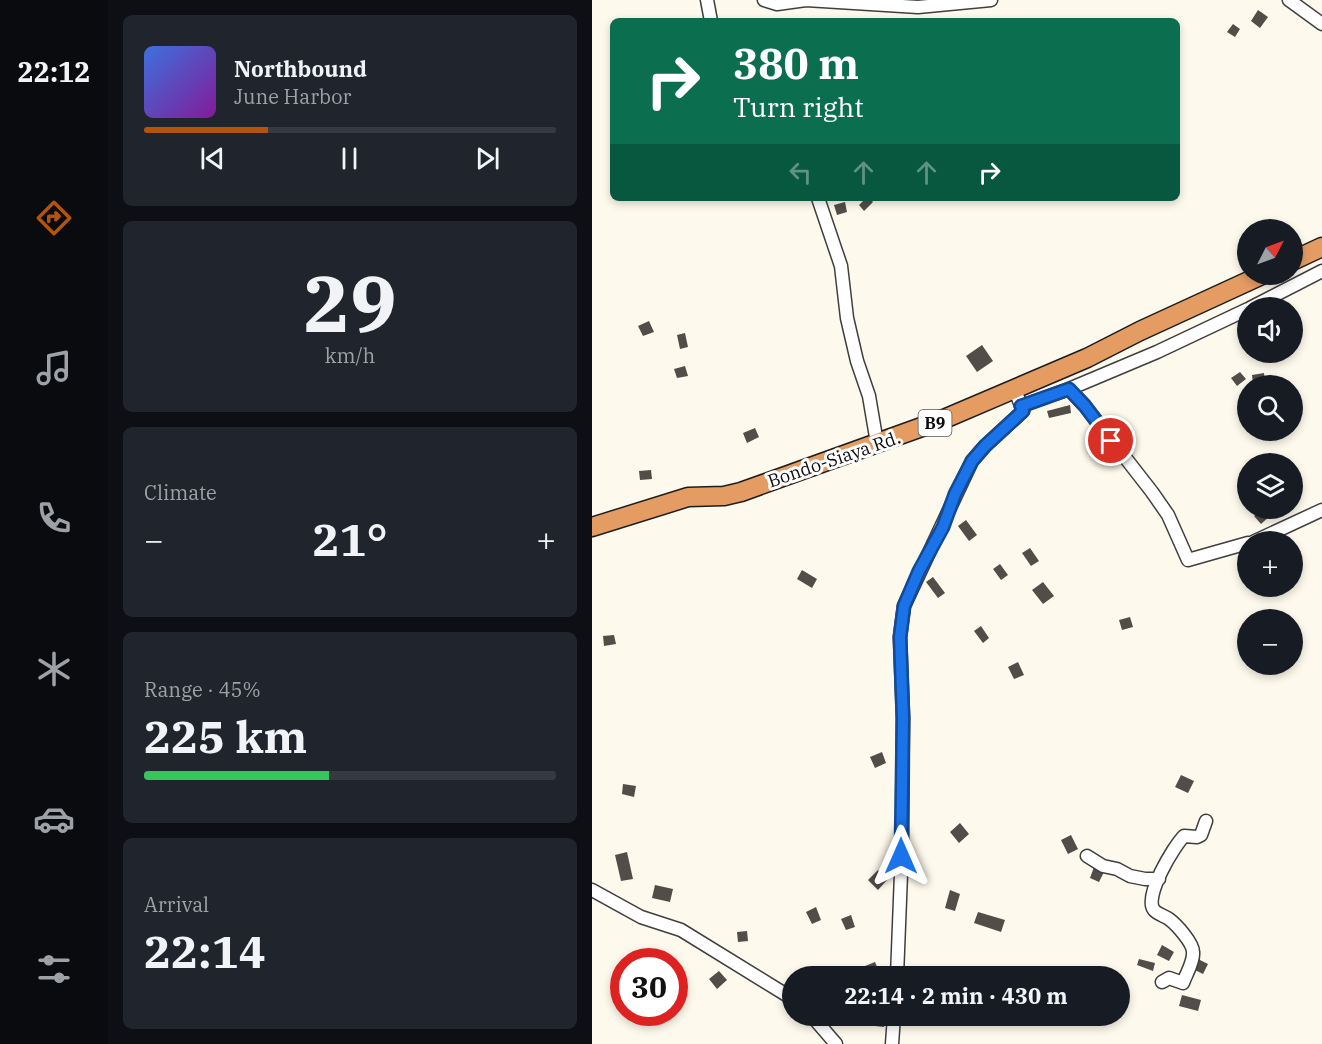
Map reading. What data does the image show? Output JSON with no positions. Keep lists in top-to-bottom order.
{
  "streets": {
    "highway": ["B9", "Bondo-Siaya Rd."]
  },
  "north": "top right",
  "page": {
    "tabs": "22:12",
    "turn": ["380 m", "Turn right"],
    "song": ["Northbound", "June Harbor"],
    "map_buttons": ["+", "−"],
    "tile": [
      ["29", "km/h"],
      "Climate",
      ["Range · 45%", "225 km"],
      ["Arrival", "22:14"]
    ],
    "heat": ["−", "21°", "+"],
    "limit": "30",
    "trip": "22:14 · 2 min · 430 m"
  }
}
